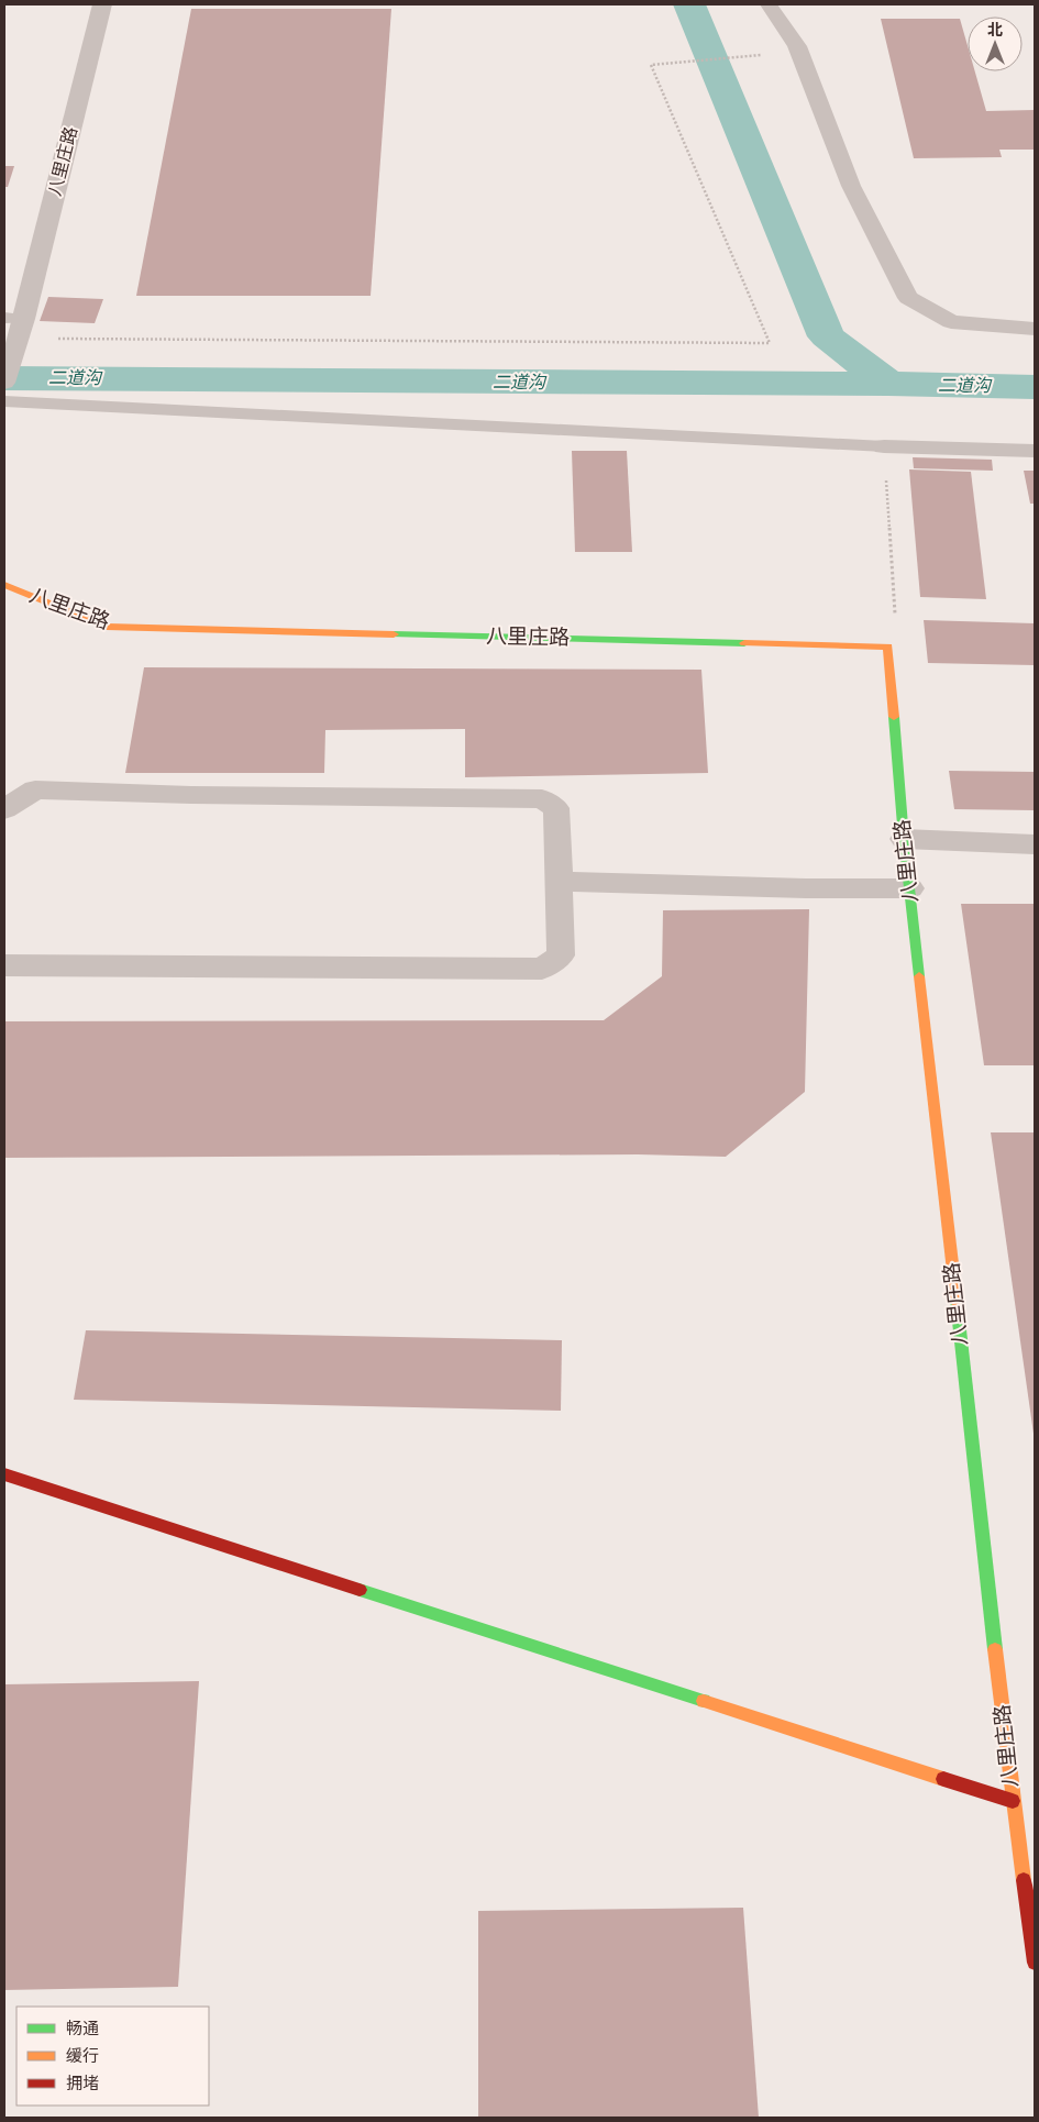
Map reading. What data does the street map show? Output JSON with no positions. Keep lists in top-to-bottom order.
{
  "streets": {
    "street": ["八里庄路"]
  },
  "water": ["二道沟"],
  "legend": ["畅通", "缓行", "拥堵"],
  "north": "top"
}
